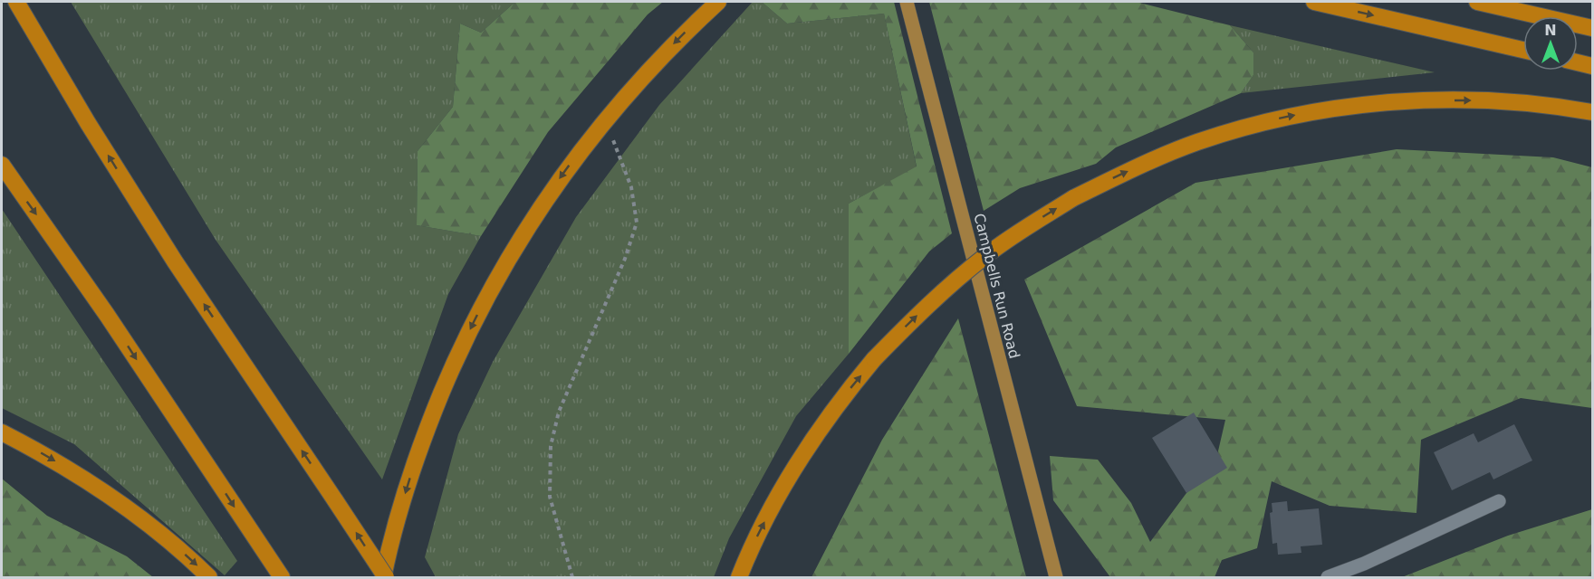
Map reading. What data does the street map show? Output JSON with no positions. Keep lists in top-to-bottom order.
{
  "streets": {
    "main road": ["Campbells Run Road"]
  },
  "north": "top"
}
